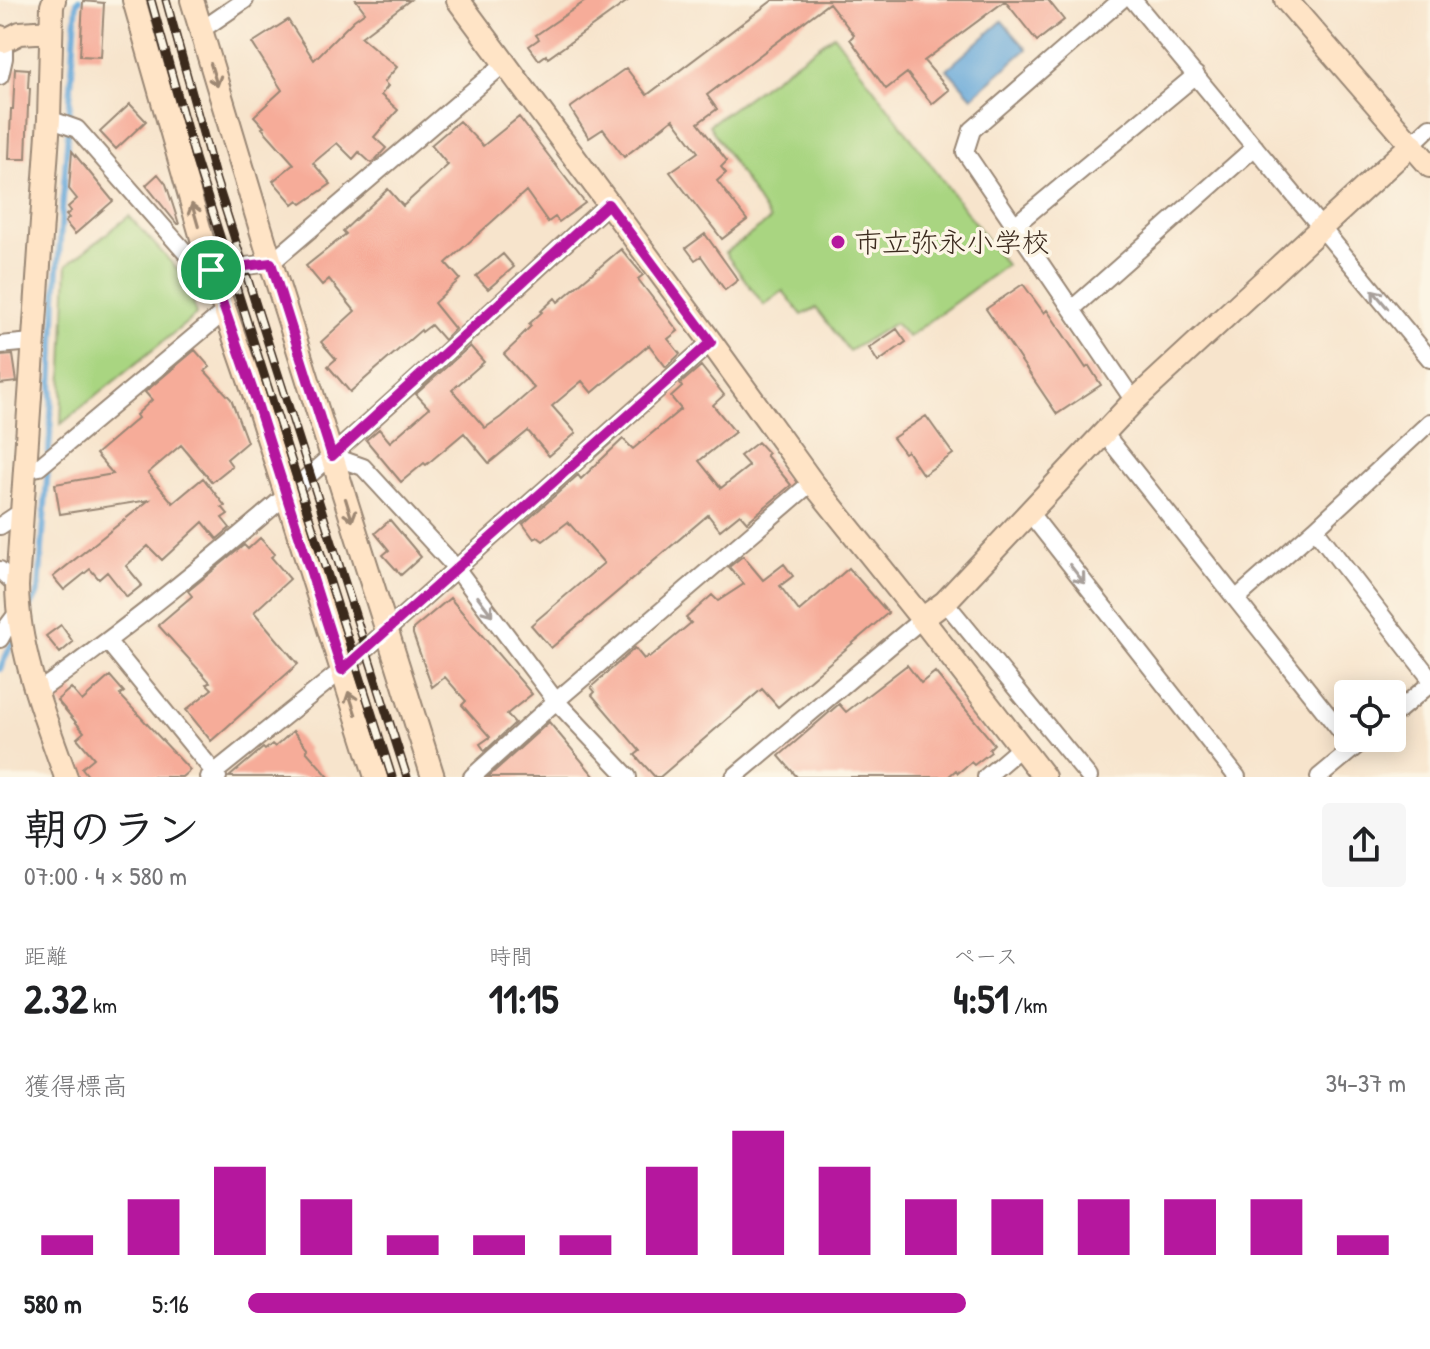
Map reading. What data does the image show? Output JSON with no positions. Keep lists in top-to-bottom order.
{
  "places": ["市立弥永小学校"],
  "page": {
    "heading": ["朝のラン", "07:00 · 4 × 580 m"],
    "stats": [
      ["距離", "2.32 km"],
      ["時間", "11:15"],
      ["ペース", "4:51 /km"]
    ],
    "chart": ["獲得標高", "34–37 m"],
    "list": [
      {
        "name": "580 m",
        "note": "5:16"
      }
    ]
  }
}
